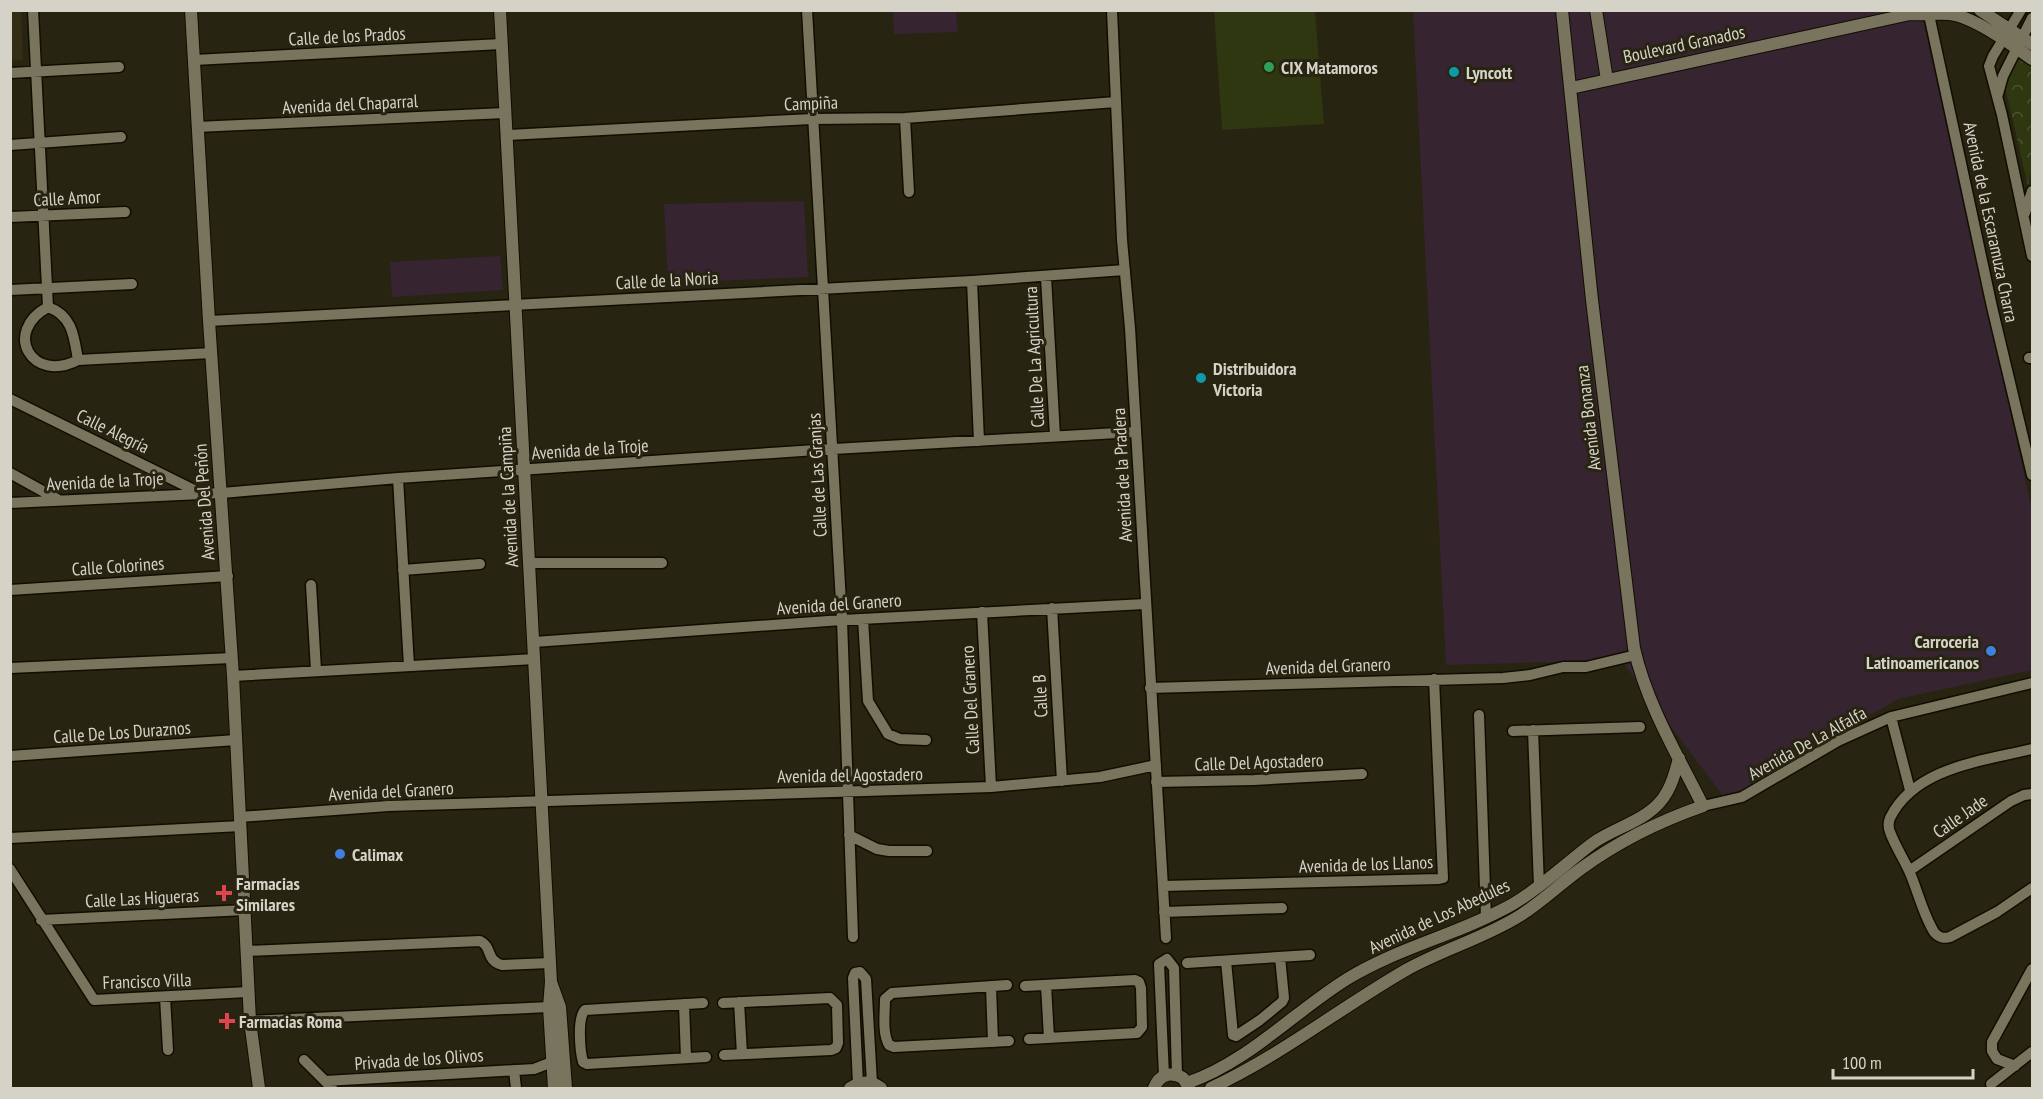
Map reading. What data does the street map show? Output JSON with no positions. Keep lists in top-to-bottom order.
{
  "streets": {
    "street": [
      "Calle de los Prados",
      "Boulevard Granados",
      "Campiña",
      "Avenida del Chaparral",
      "Calle Amor",
      "Avenida de la Escaramuza Charra",
      "Calle de la Noria",
      "Calle De La Agricultura",
      "Avenida Bonanza",
      "Calle Alegría",
      "Avenida de la Troje",
      "Calle de Las Granjas",
      "Avenida de la Pradera",
      "Avenida de la Campiña",
      "Avenida Del Peñón",
      "Calle Colorines",
      "Avenida del Granero",
      "Calle B",
      "Calle Del Granero",
      "Calle De Los Duraznos",
      "Avenida De La Alfalfa",
      "Calle Del Agostadero",
      "Avenida del Agostadero",
      "Calle Jade",
      "Avenida de los Llanos",
      "Calle Las Higueras",
      "Avenida de Los Abedules",
      "Francisco Villa",
      "Privada de los Olivos"
    ]
  },
  "crossings": [
    ["Calle de los Prados", "Avenida de la Campiña"],
    ["Calle de los Prados", "Avenida Del Peñón"],
    ["Boulevard Granados", "Avenida de la Escaramuza Charra"],
    ["Boulevard Granados", "Avenida Bonanza"],
    ["Campiña", "Calle de Las Granjas"],
    ["Campiña", "Avenida de la Pradera"],
    ["Campiña", "Avenida de la Campiña"],
    ["Avenida del Chaparral", "Avenida de la Campiña"],
    ["Avenida del Chaparral", "Avenida Del Peñón"],
    ["Calle de la Noria", "Calle De La Agricultura"],
    ["Calle de la Noria", "Calle de Las Granjas"],
    ["Calle de la Noria", "Avenida de la Pradera"],
    ["Calle de la Noria", "Avenida de la Campiña"],
    ["Calle de la Noria", "Avenida Del Peñón"],
    ["Calle De La Agricultura", "Avenida de la Troje"],
    ["Avenida Bonanza", "Avenida del Granero"],
    ["Avenida Bonanza", "Avenida De La Alfalfa"],
    ["Avenida Bonanza", "Avenida de Los Abedules"],
    ["Calle Alegría", "Avenida de la Troje"],
    ["Avenida de la Troje", "Calle de Las Granjas"],
    ["Avenida de la Troje", "Avenida de la Pradera"],
    ["Avenida de la Troje", "Avenida de la Campiña"],
    ["Avenida de la Troje", "Avenida Del Peñón"],
    ["Calle de Las Granjas", "Avenida del Granero"],
    ["Calle de Las Granjas", "Avenida del Agostadero"],
    ["Avenida de la Pradera", "Avenida del Granero"],
    ["Avenida de la Pradera", "Calle Del Agostadero"],
    ["Avenida de la Pradera", "Avenida del Agostadero"],
    ["Avenida de la Pradera", "Avenida de los Llanos"],
    ["Avenida de la Campiña", "Avenida del Granero"],
    ["Avenida de la Campiña", "Avenida del Agostadero"],
    ["Avenida de la Campiña", "Privada de los Olivos"],
    ["Avenida Del Peñón", "Calle Colorines"],
    ["Avenida Del Peñón", "Avenida del Granero"],
    ["Avenida Del Peñón", "Calle De Los Duraznos"],
    ["Avenida Del Peñón", "Calle Las Higueras"],
    ["Avenida Del Peñón", "Francisco Villa"],
    ["Avenida del Granero", "Calle B"],
    ["Avenida del Granero", "Calle Del Granero"],
    ["Avenida del Granero", "Avenida del Agostadero"],
    ["Avenida del Granero", "Avenida de los Llanos"],
    ["Calle B", "Avenida del Agostadero"],
    ["Calle Del Granero", "Avenida del Agostadero"],
    ["Avenida De La Alfalfa", "Avenida de Los Abedules"],
    ["Calle Las Higueras", "Francisco Villa"]
  ],
  "places": {
    "other": [
      "CIX Matamoros",
      "Lyncott",
      "Distribuidora Victoria",
      "Carroceria Latinoamericanos",
      "Calimax"
    ],
    "health": ["Farmacias Similares", "Farmacias Roma"]
  },
  "scale_bar": "100 m"
}
